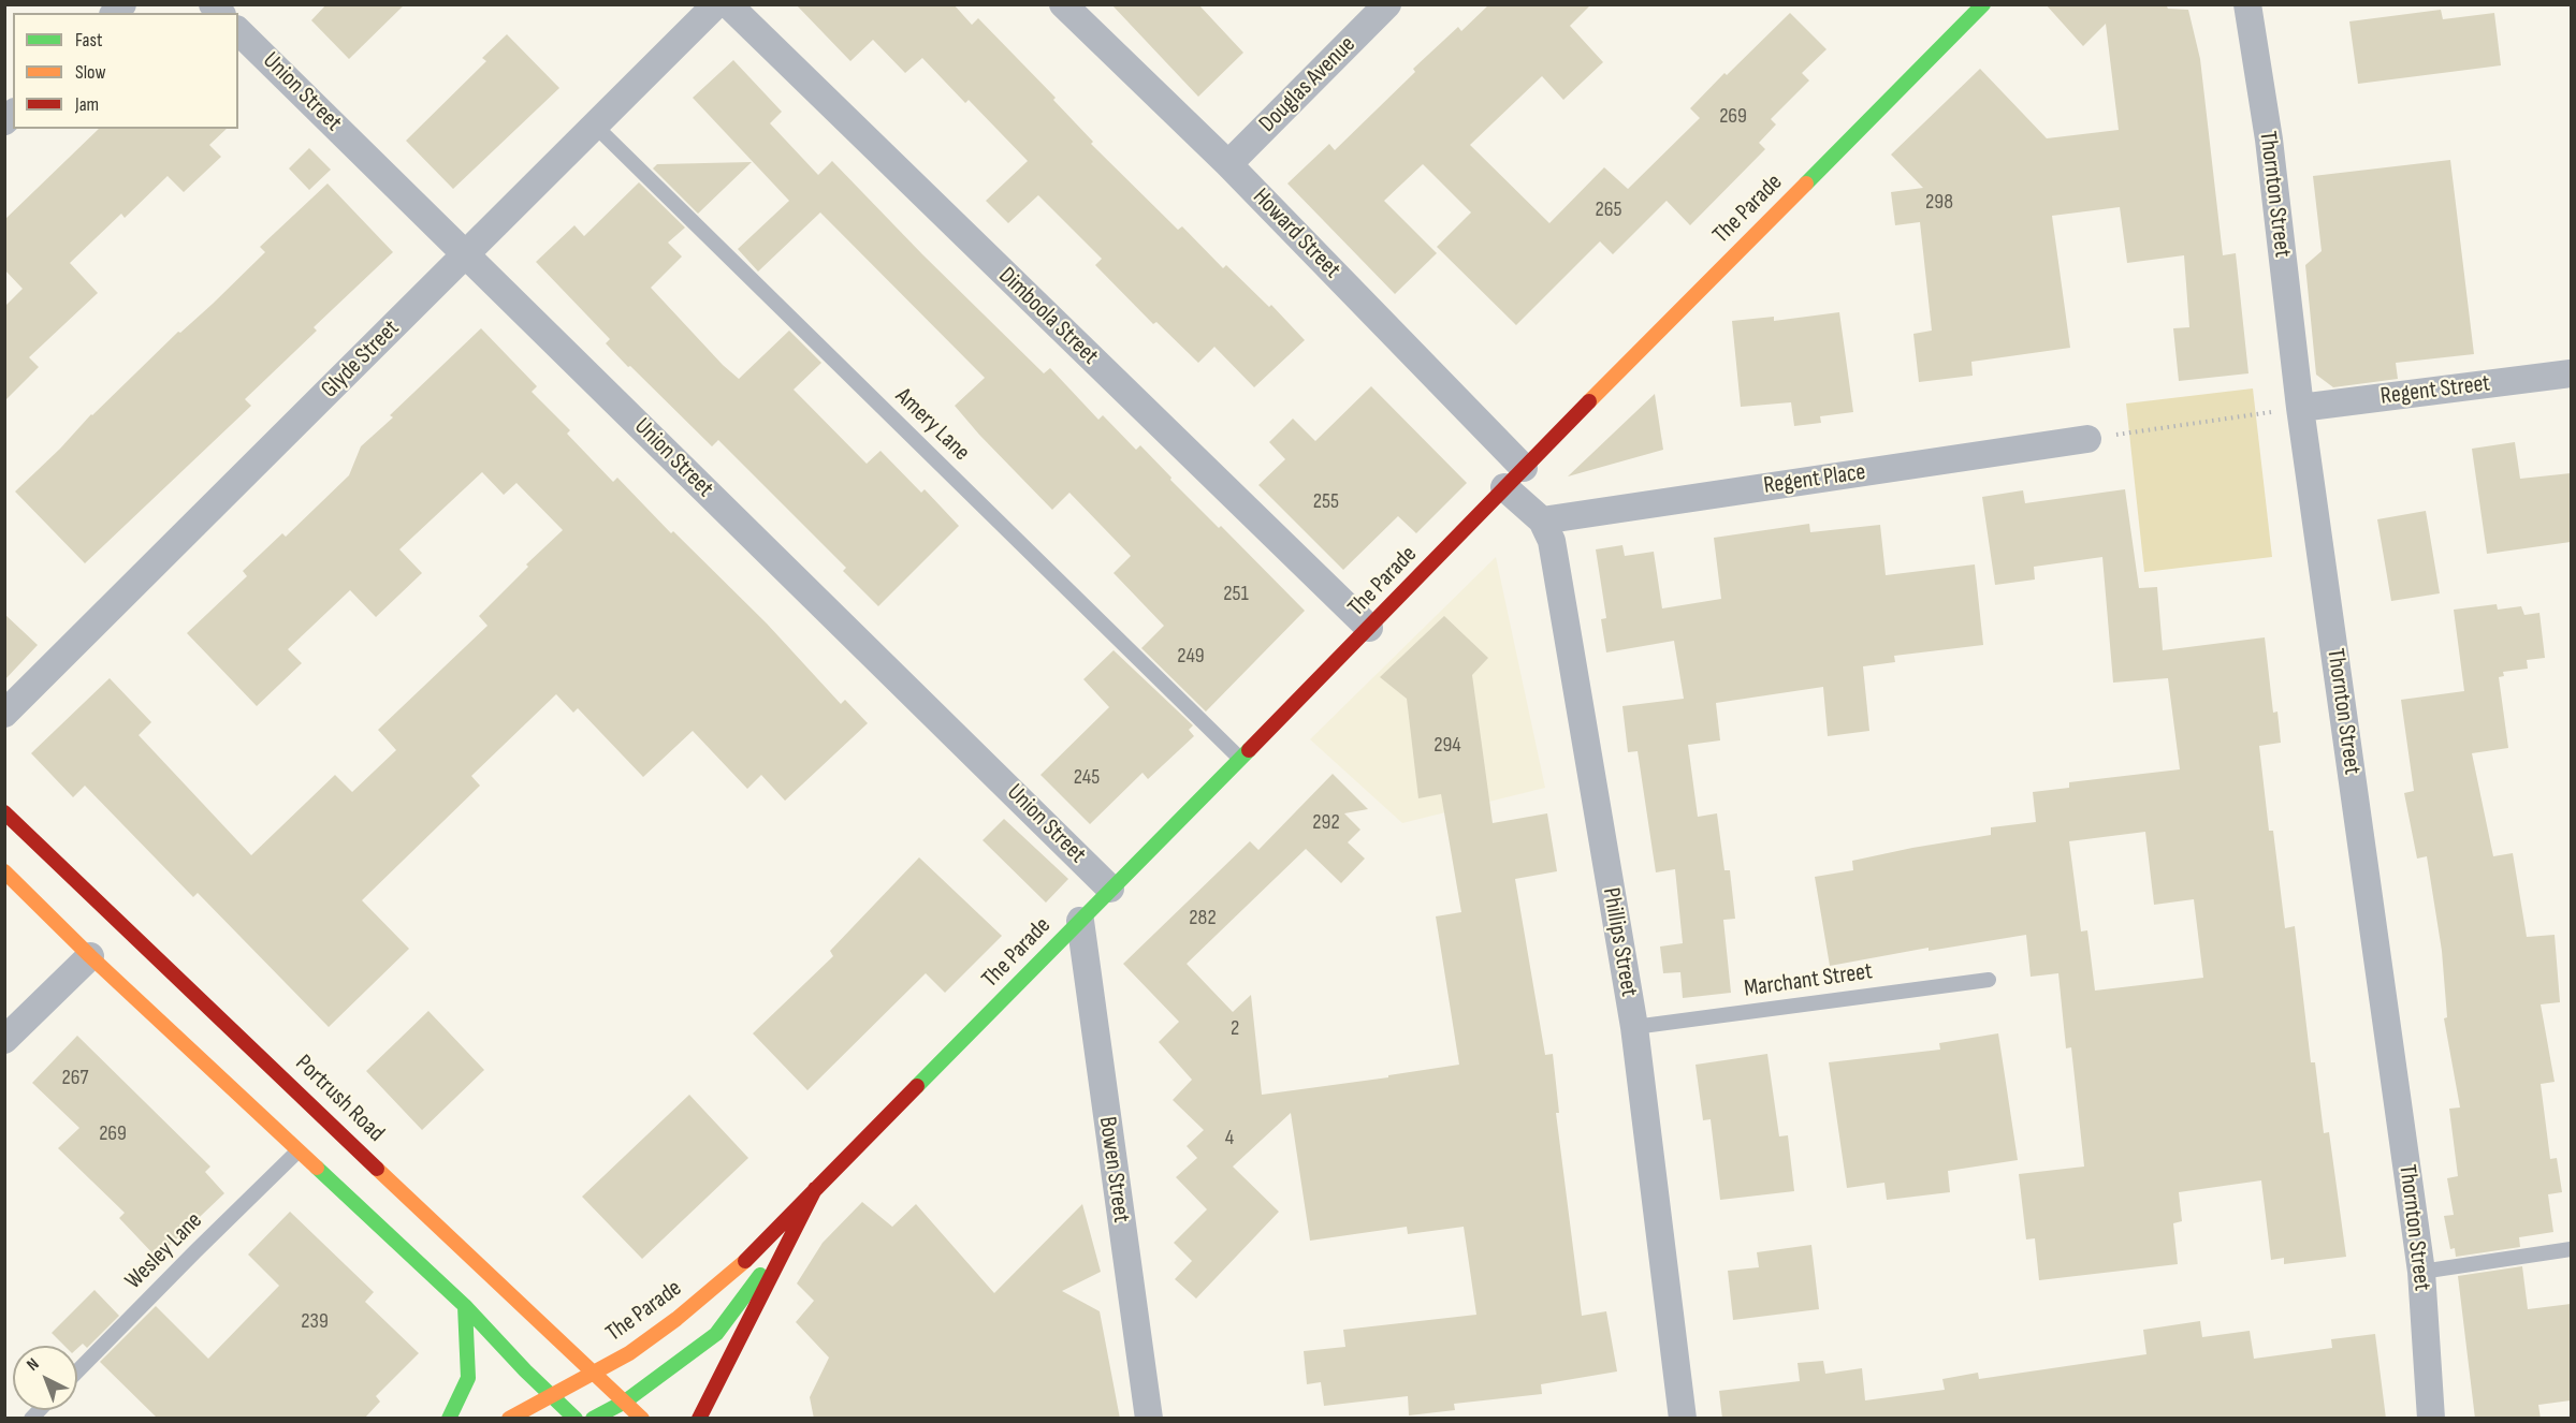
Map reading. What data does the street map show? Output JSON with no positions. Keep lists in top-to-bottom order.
{
  "streets": {
    "main road": ["The Parade", "Portrush Road"],
    "street": [
      "Douglas Avenue",
      "Union Street",
      "Thornton Street",
      "Howard Street",
      "Dimboola Street",
      "Glyde Street",
      "Regent Street",
      "Regent Place",
      "Phillips Street",
      "Bowen Street"
    ],
    "lane": ["Amery Lane", "Marchant Street", "Wesley Lane"]
  },
  "crossings": [
    ["Douglas Avenue", "Howard Street"],
    ["Union Street", "The Parade"],
    ["Union Street", "Glyde Street"],
    ["Thornton Street", "Regent Street"],
    ["The Parade", "Howard Street"],
    ["The Parade", "Dimboola Street"],
    ["The Parade", "Amery Lane"],
    ["The Parade", "Phillips Street"],
    ["The Parade", "Portrush Road"],
    ["The Parade", "Bowen Street"],
    ["Glyde Street", "Amery Lane"],
    ["Regent Place", "Phillips Street"],
    ["Phillips Street", "Marchant Street"]
  ],
  "house_numbers": [
    "269",
    "298",
    "265",
    "255",
    "251",
    "249",
    "294",
    "245",
    "292",
    "282",
    "2",
    "267",
    "269",
    "4",
    "239"
  ],
  "legend": ["Fast", "Slow", "Jam"],
  "north": "top left"
}
